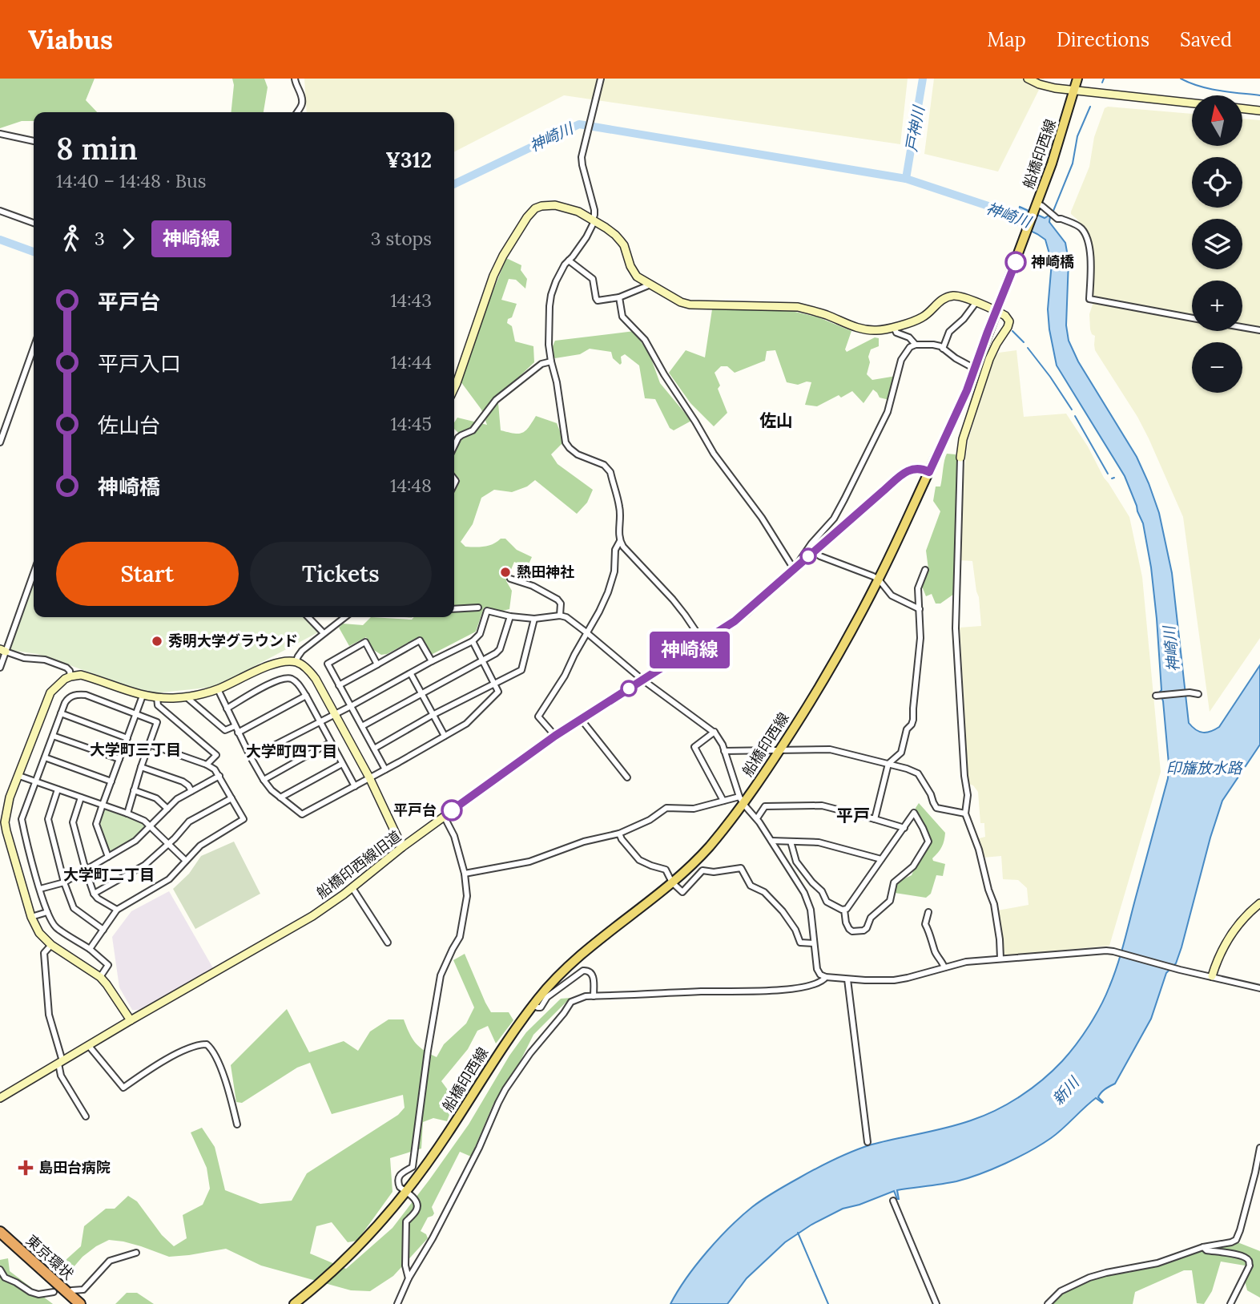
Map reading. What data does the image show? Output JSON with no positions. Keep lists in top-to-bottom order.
{
  "streets": {
    "highway": ["東京環状"],
    "main road": ["船橋印西線"],
    "street": ["船橋印西線旧道"]
  },
  "crossings": [
    ["船橋印西線", "船橋印西線旧道"]
  ],
  "districts": [
    "佐山",
    "大学町三丁目",
    "大学町四丁目",
    "平戸",
    "大学町二丁目"
  ],
  "water": [
    "戸神川",
    "神崎川",
    "印旛放水路",
    "新川"
  ],
  "places": {
    "other": [
      "神崎橋",
      "熱田神社",
      "秀明大学グラウンド",
      "平戸台"
    ],
    "health": ["島田台病院"]
  },
  "lines": ["bus line 神崎線"],
  "north": "top",
  "page": {
    "header": "Viabus",
    "nav": ["Map", "Directions", "Saved"],
    "on_map": "神崎線",
    "map_buttons": ["+", "−"],
    "heading": ["8 min", "14:40 – 14:48 · Bus", "¥312"],
    "legs": ["3", "神崎線", "3 stops"],
    "list": [
      {
        "name": "平戸台",
        "value": "14:43"
      },
      {
        "name": "平戸入口",
        "value": "14:44"
      },
      {
        "name": "佐山台",
        "value": "14:45"
      },
      {
        "name": "神崎橋",
        "value": "14:48"
      }
    ],
    "buttons": ["Start", "Tickets"]
  }
}
